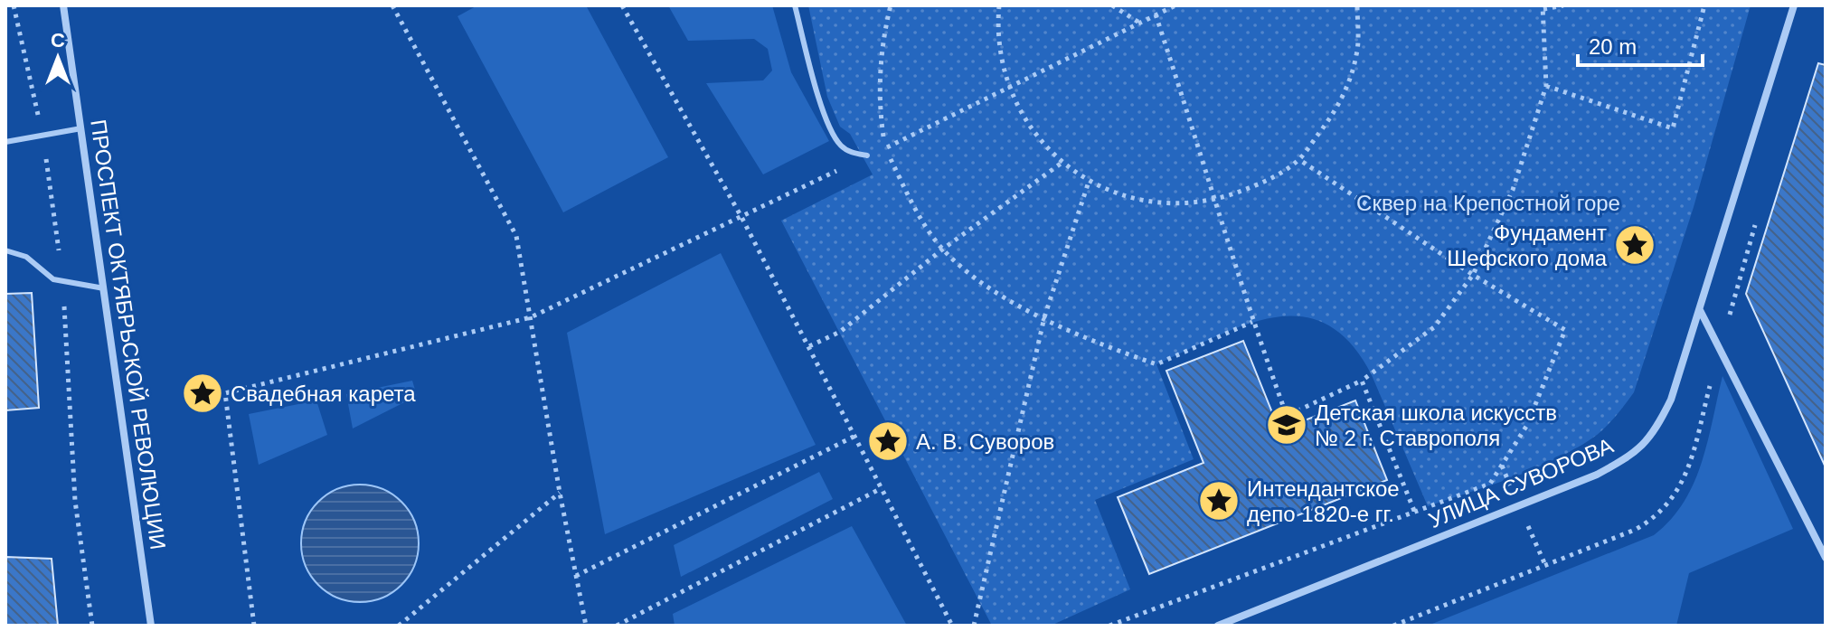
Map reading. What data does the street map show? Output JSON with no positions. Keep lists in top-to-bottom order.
{
  "streets": {
    "street": ["ПРОСПЕКТ ОКТЯБРЬСКОЙ РЕВОЛЮЦИИ", "УЛИЦА СУВОРОВА"]
  },
  "parks": ["Сквер на Крепостной горе"],
  "places": {
    "place": [
      "Фундамент Шефского дома",
      "Свадебная карета",
      "А. В. Суворов",
      "Интендантское депо 1820-е гг."
    ],
    "school or university": ["Детская школа искусств № 2 г. Ставрополя"]
  },
  "scale_bar": "20 m",
  "north": "top"
}
